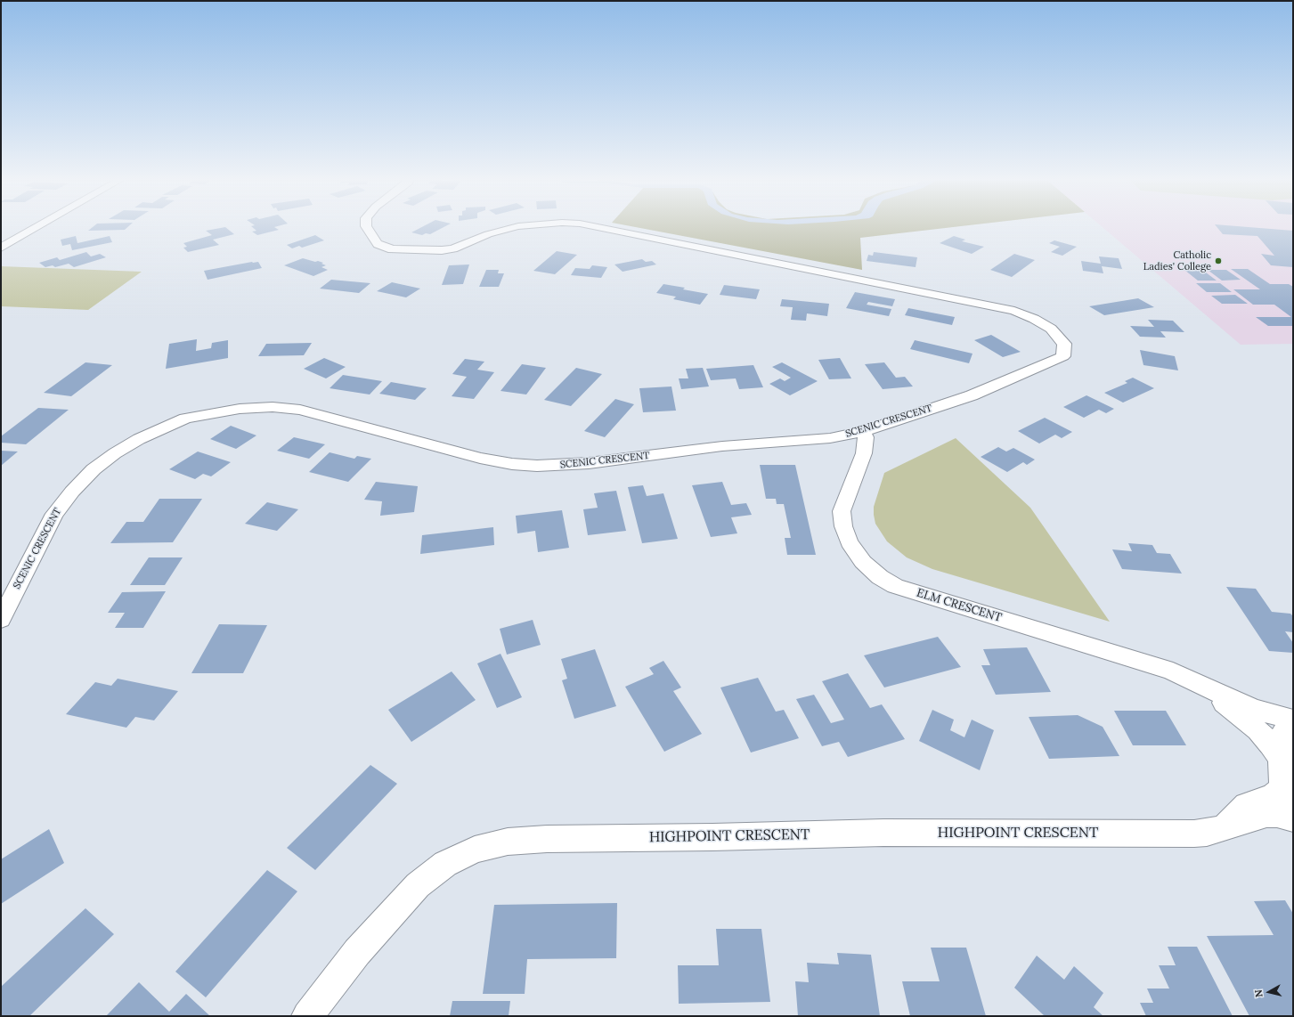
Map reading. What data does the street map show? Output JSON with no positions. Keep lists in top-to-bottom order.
{
  "streets": {
    "street": ["SCENIC CRESCENT", "ELM CRESCENT", "HIGHPOINT CRESCENT"]
  },
  "crossings": [
    ["SCENIC CRESCENT", "ELM CRESCENT"]
  ],
  "places": ["Catholic Ladies' College"],
  "north": "left"
}
